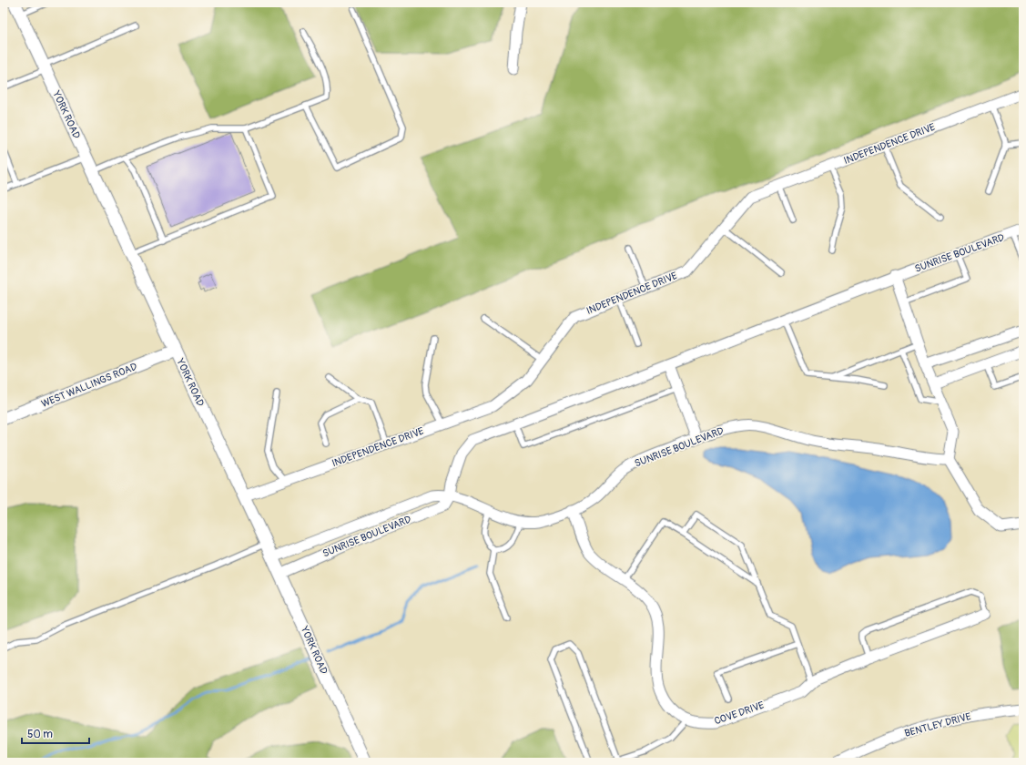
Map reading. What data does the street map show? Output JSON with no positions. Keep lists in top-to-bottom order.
{
  "streets": {
    "street": [
      "YORK ROAD",
      "INDEPENDENCE DRIVE",
      "SUNRISE BOULEVARD",
      "WEST WALLINGS ROAD",
      "COVE DRIVE",
      "BENTLEY DRIVE"
    ]
  },
  "crossings": [
    ["YORK ROAD", "INDEPENDENCE DRIVE"],
    ["YORK ROAD", "SUNRISE BOULEVARD"],
    ["YORK ROAD", "WEST WALLINGS ROAD"],
    ["SUNRISE BOULEVARD", "COVE DRIVE"]
  ],
  "scale_bar": "50 m"
}
